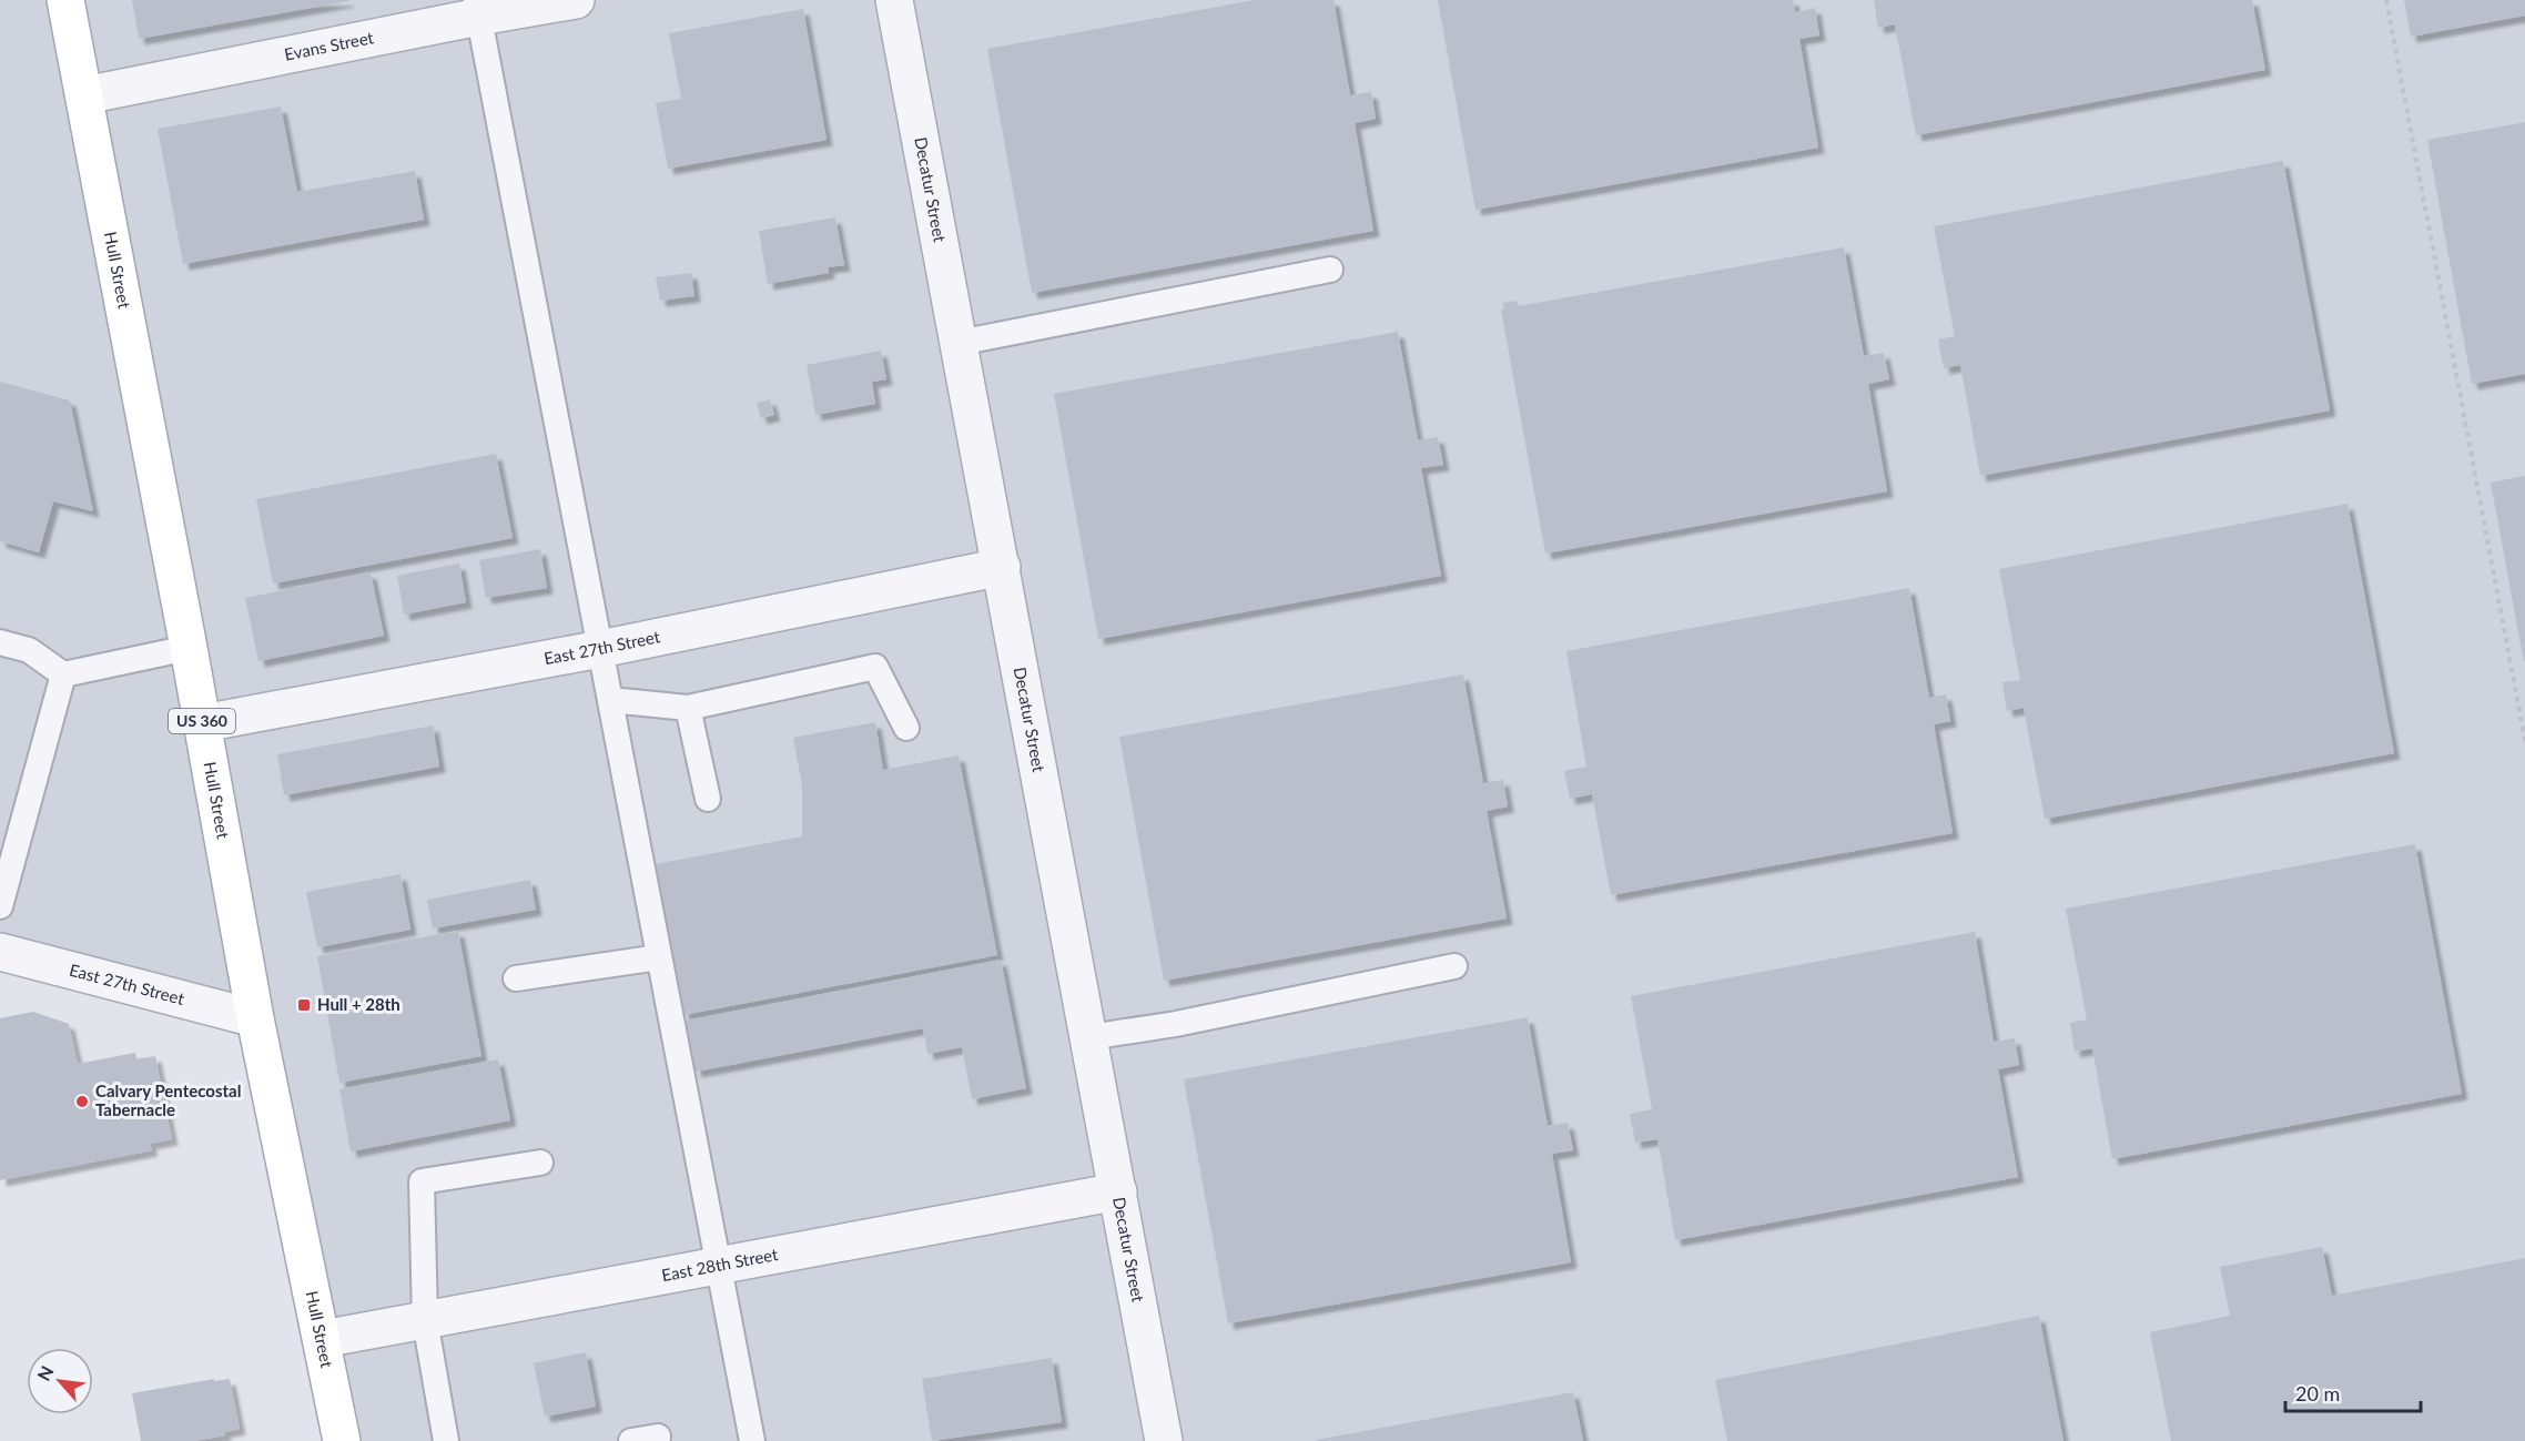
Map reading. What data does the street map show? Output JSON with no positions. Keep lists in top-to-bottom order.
{
  "streets": {
    "main road": ["Hull Street", "US 360"],
    "street": [
      "Evans Street",
      "Decatur Street",
      "East 27th Street",
      "East 28th Street"
    ]
  },
  "crossings": [
    ["Evans Street", "Hull Street"],
    ["Decatur Street", "East 27th Street"],
    ["Decatur Street", "East 28th Street"],
    ["Hull Street", "East 27th Street"],
    ["Hull Street", "East 28th Street"]
  ],
  "places": {
    "transit": ["Hull + 28th"],
    "other": ["Calvary Pentecostal Tabernacle"]
  },
  "scale_bar": "20 m",
  "north": "top left"
}
